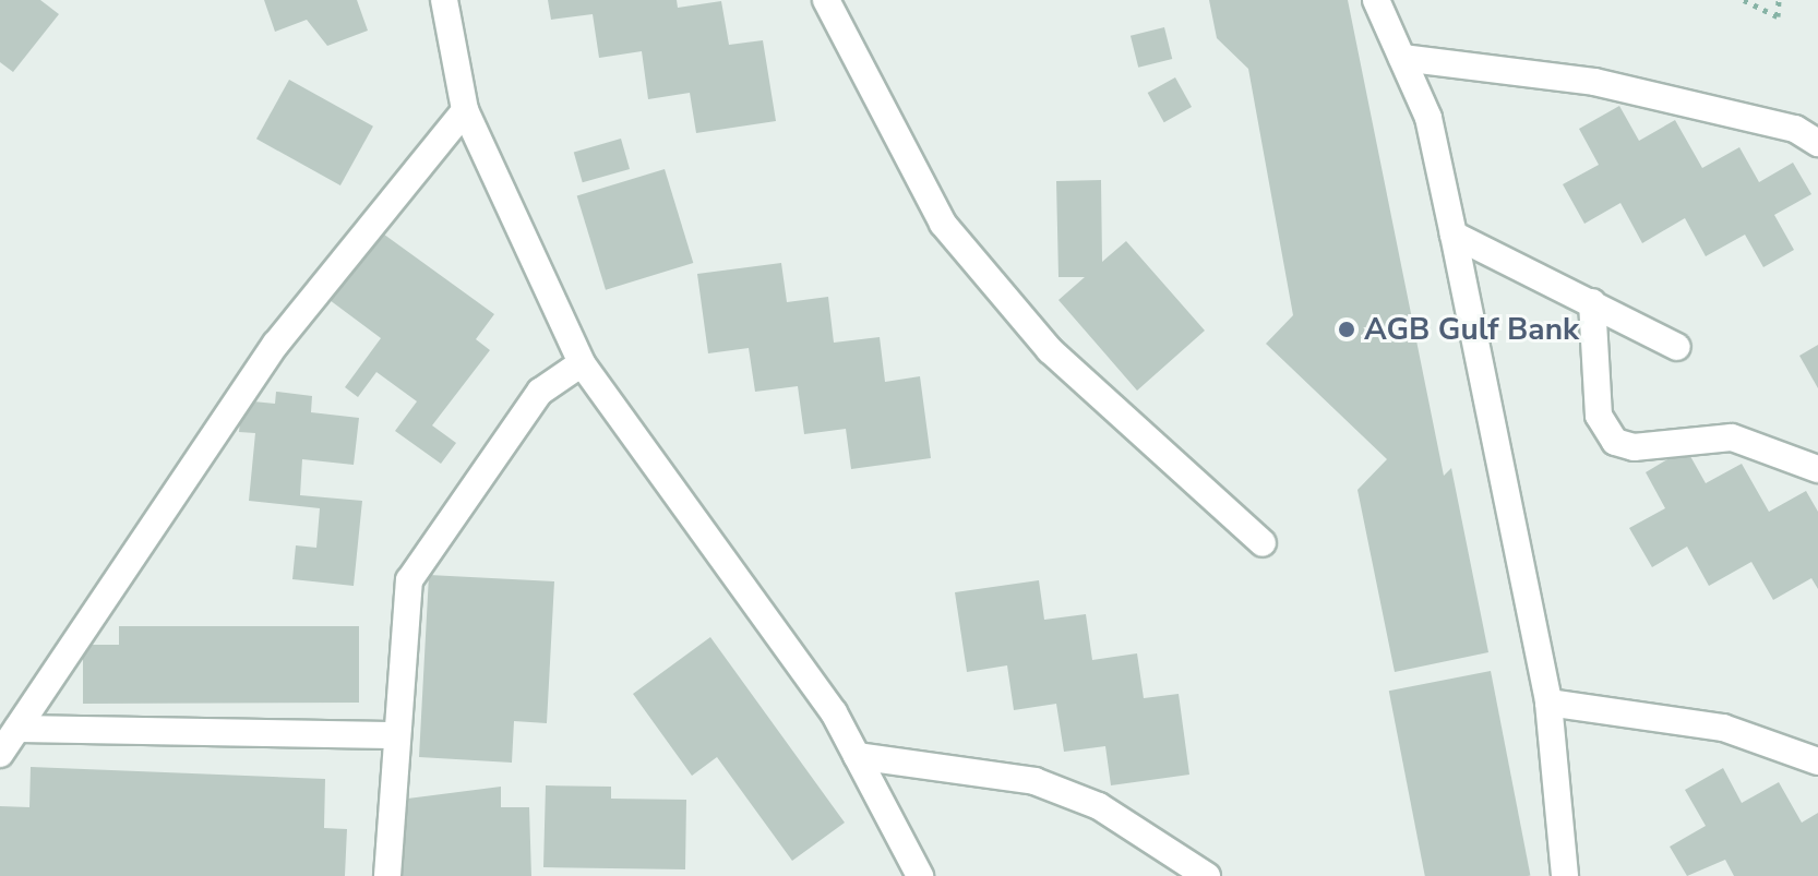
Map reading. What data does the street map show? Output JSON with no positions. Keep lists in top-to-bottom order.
{
  "places": ["AGB Gulf Bank"]
}
